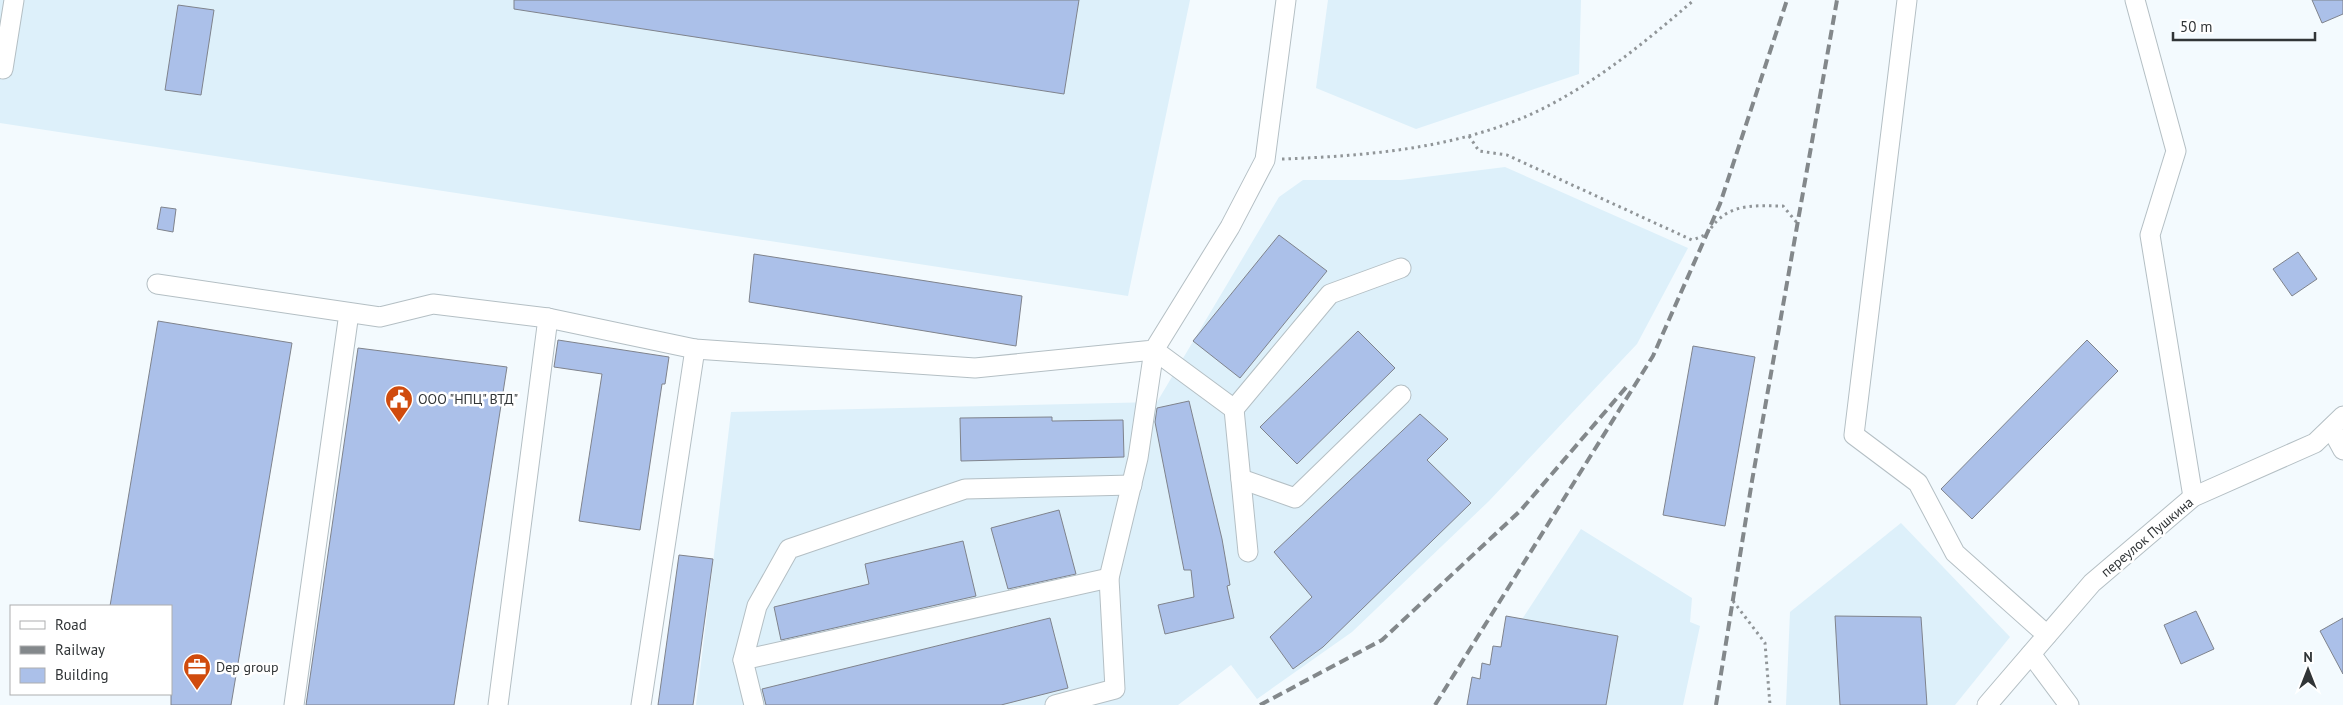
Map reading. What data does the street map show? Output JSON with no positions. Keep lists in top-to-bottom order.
{
  "streets": {
    "street": ["переулок Пушкина"]
  },
  "places": {
    "public building": ["ООО \"НПЦ\" ВТД\""],
    "office": ["Dep group"]
  },
  "legend": ["Road", "Railway", "Building"],
  "scale_bar": "50 m",
  "north": "top"
}
